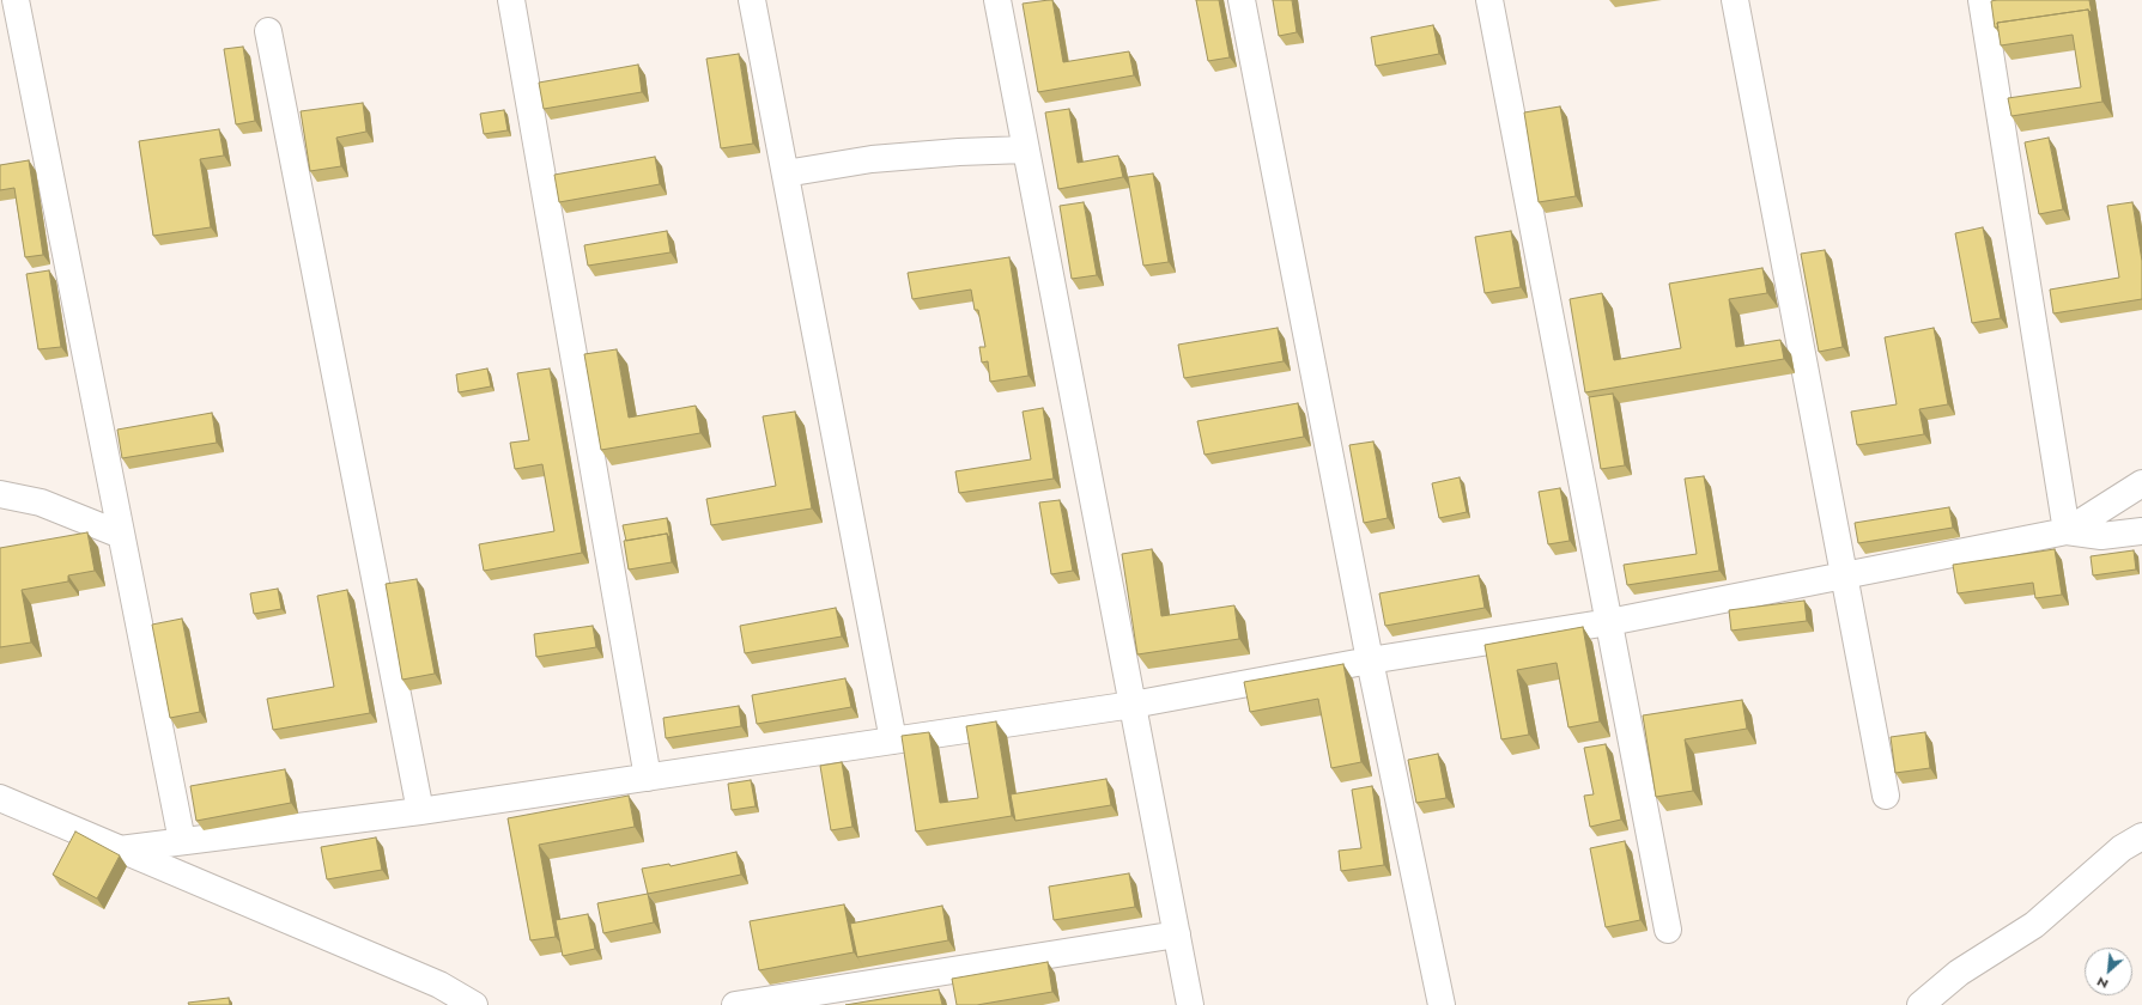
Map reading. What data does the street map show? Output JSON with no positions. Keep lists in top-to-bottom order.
{
  "north": "bottom left"
}
